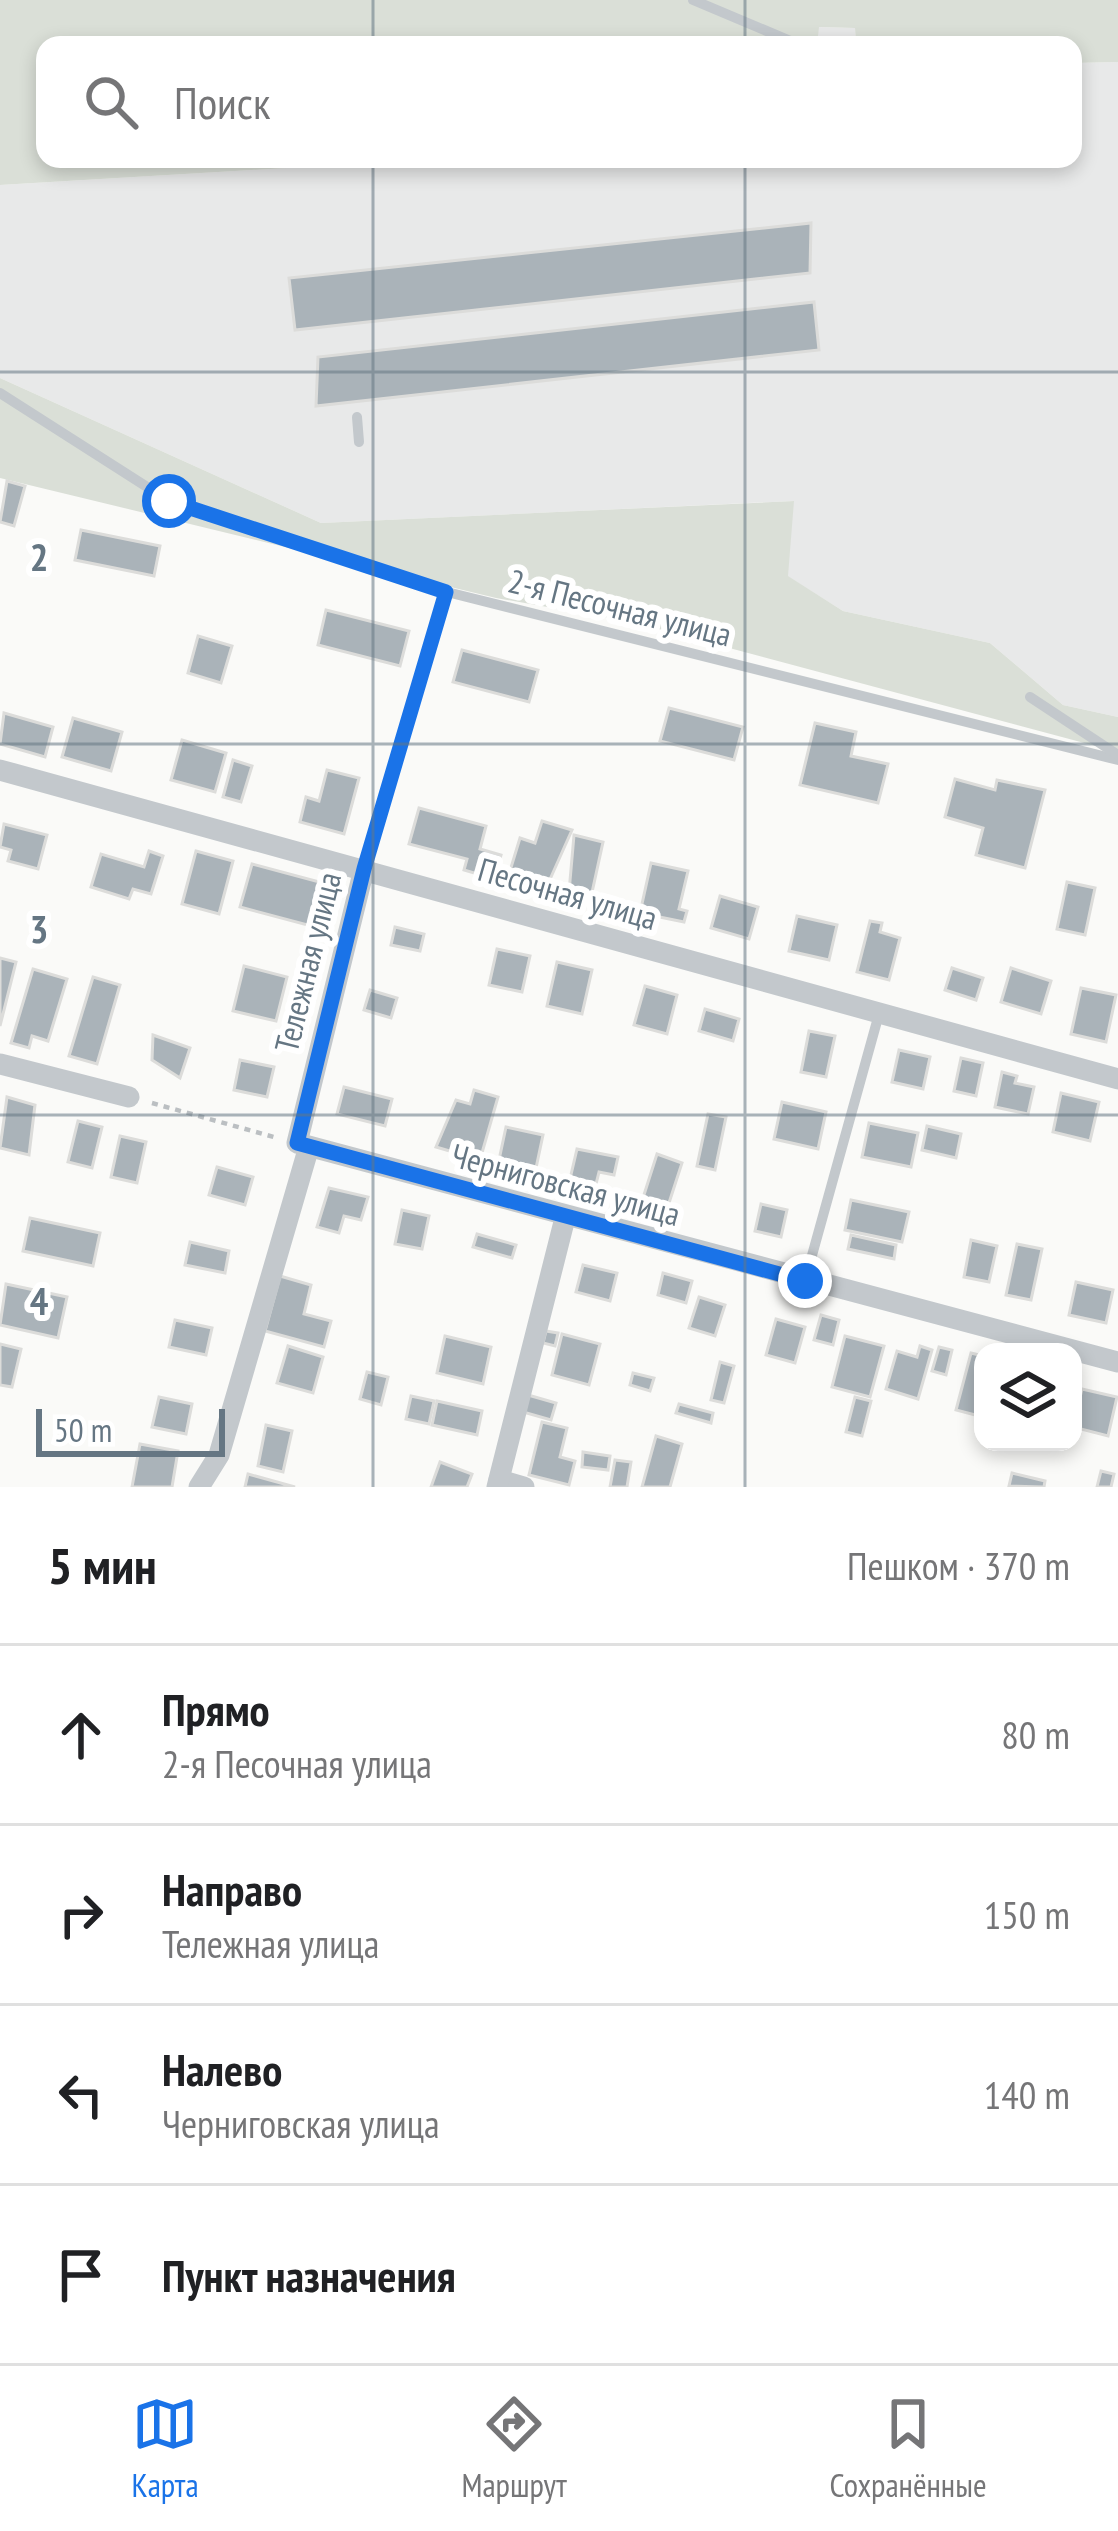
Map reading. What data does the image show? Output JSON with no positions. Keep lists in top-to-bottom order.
{
  "streets": {
    "street": ["Песочная улица", "Тележная улица", "Черниговская улица"],
    "lane": ["2-я Песочная улица"]
  },
  "crossings": [
    ["2-я Песочная улица", "Тележная улица"],
    ["Песочная улица", "Тележная улица"],
    ["Тележная улица", "Черниговская улица"]
  ],
  "scale_bar": "50 m",
  "page": {
    "search": "Поиск",
    "scale": "50 m",
    "heading": ["5 мин", "Пешком · 370 m"],
    "list": [
      ["Прямо", "2-я Песочная улица", "80 m"],
      ["Направо", "Тележная улица", "150 m"],
      ["Налево", "Черниговская улица", "140 m"],
      "Пункт назначения"
    ],
    "nav": ["Карта", "Маршрут", "Сохранённые"]
  },
  "grid": {
    "rows": ["2", "3", "4"]
  }
}
